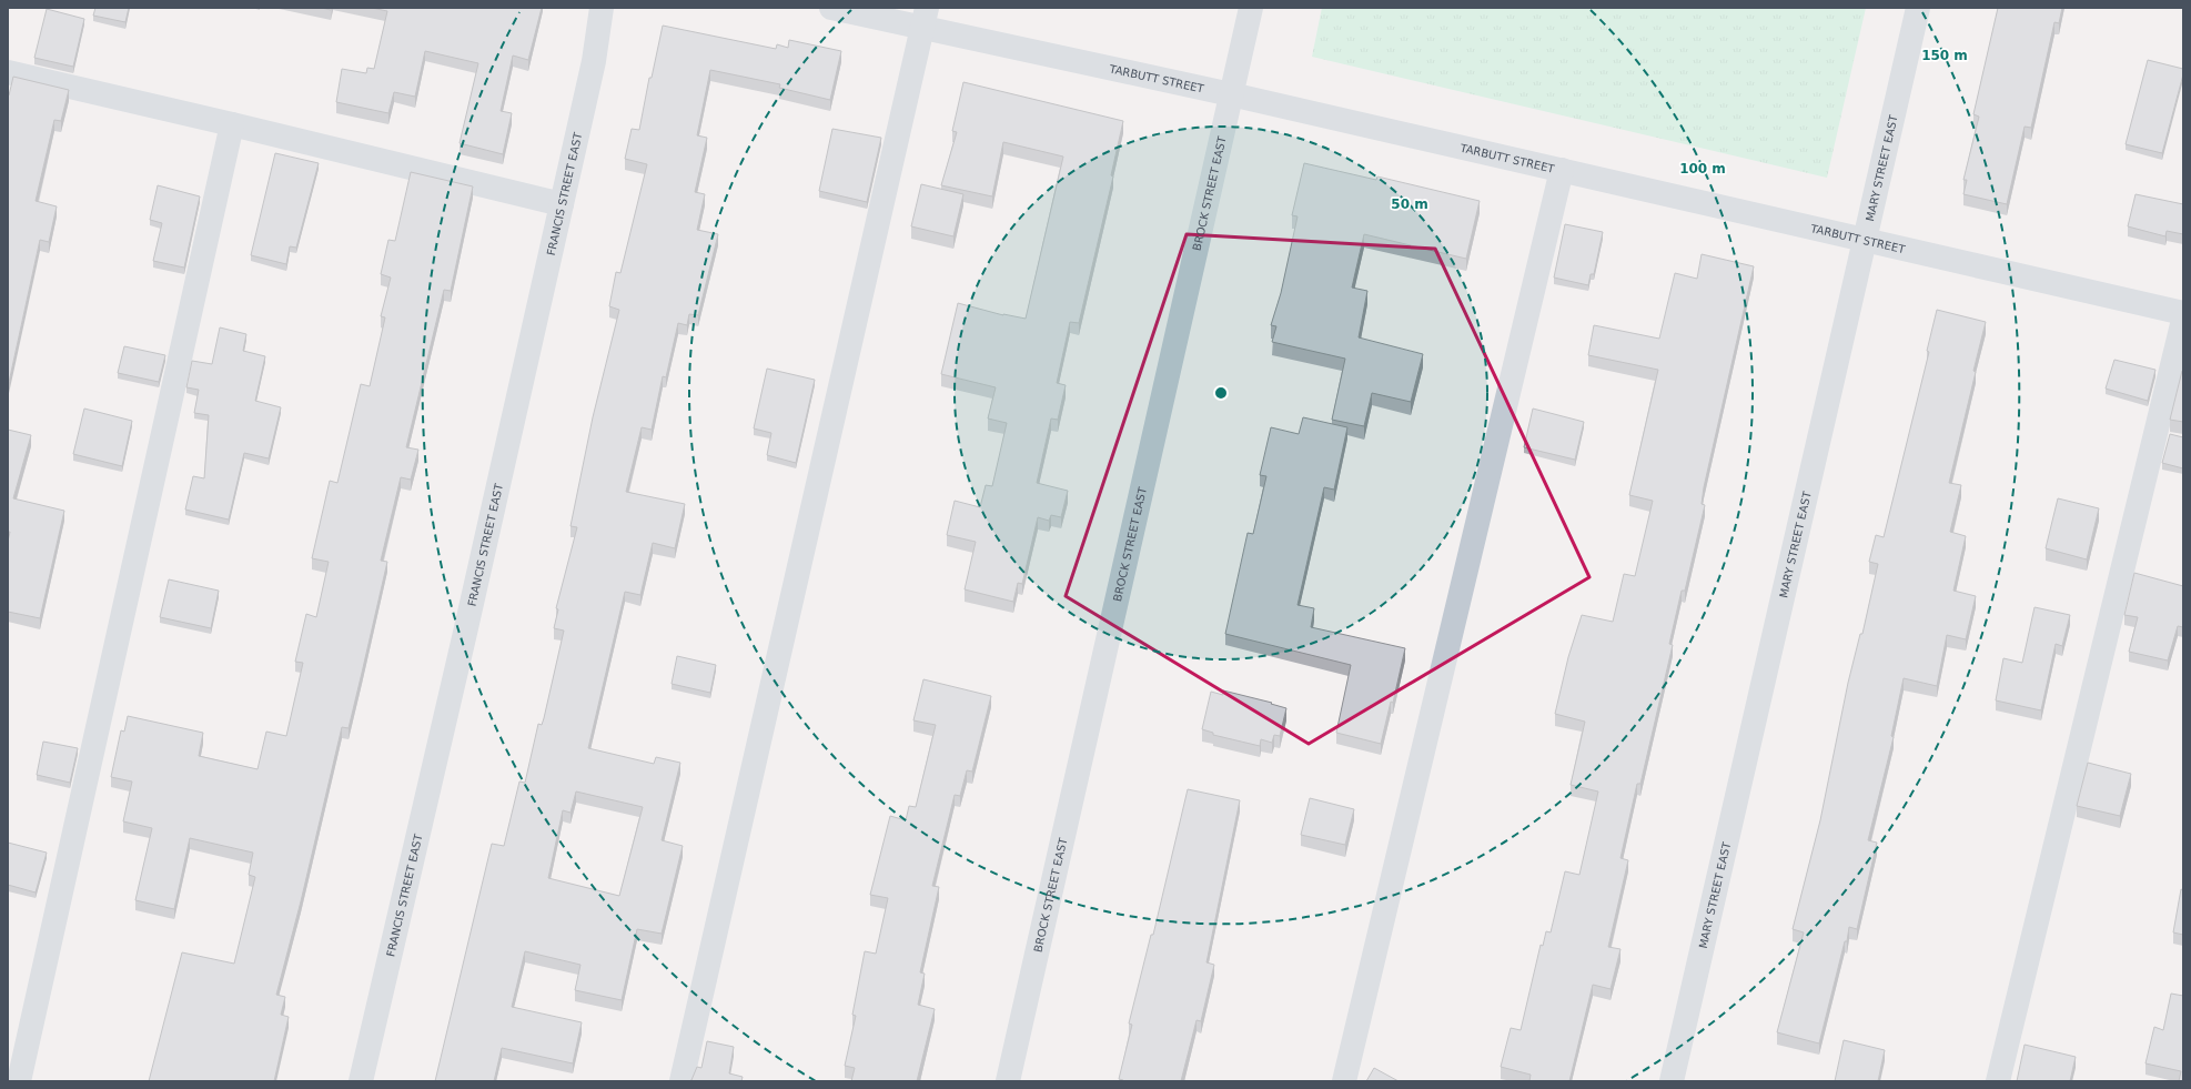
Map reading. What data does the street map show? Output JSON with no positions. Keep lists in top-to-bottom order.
{
  "streets": {
    "street": [
      "TARBUTT STREET",
      "MARY STREET EAST",
      "BROCK STREET EAST",
      "FRANCIS STREET EAST"
    ]
  },
  "crossings": [
    ["TARBUTT STREET", "MARY STREET EAST"],
    ["TARBUTT STREET", "BROCK STREET EAST"]
  ],
  "rings": ["150 m", "100 m", "50 m"]
}
